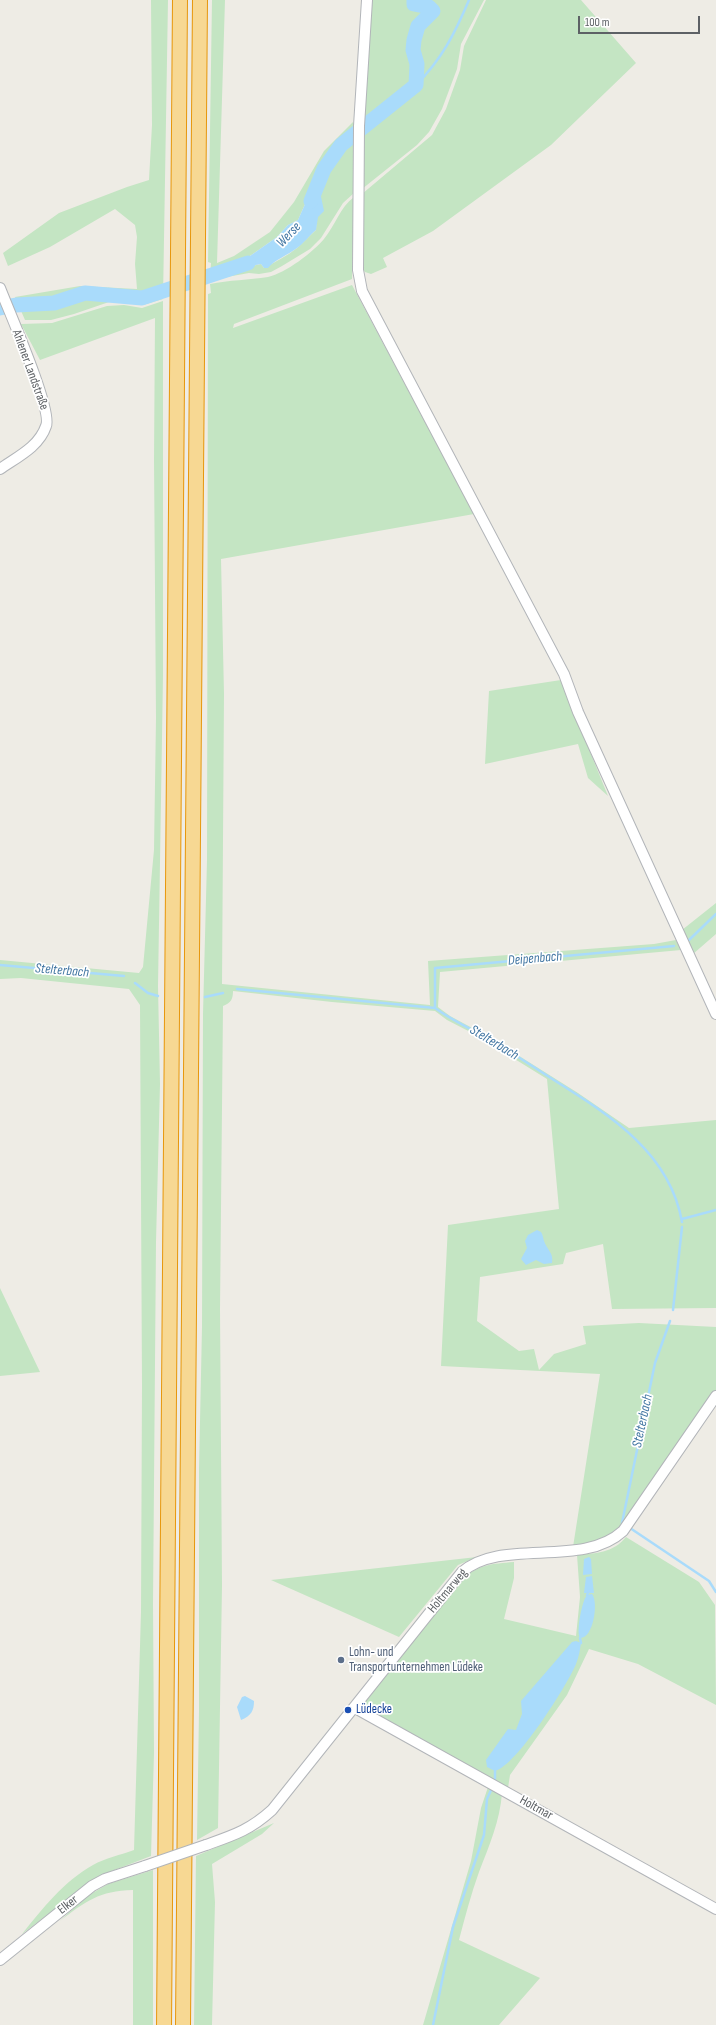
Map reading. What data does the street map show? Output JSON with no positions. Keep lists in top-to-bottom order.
{
  "streets": {
    "street": [
      "Ahlener Landstraße",
      "Holtmarweg",
      "Holtmar",
      "Elker"
    ]
  },
  "crossings": [
    ["Holtmarweg", "Holtmar"],
    ["Holtmarweg", "Elker"]
  ],
  "water": ["Werse", "Deipenbach", "Stelterbach"],
  "places": ["Lohn- und Transportunternehmen Lüdeke", "Lüdecke"],
  "scale_bar": "100 m"
}
